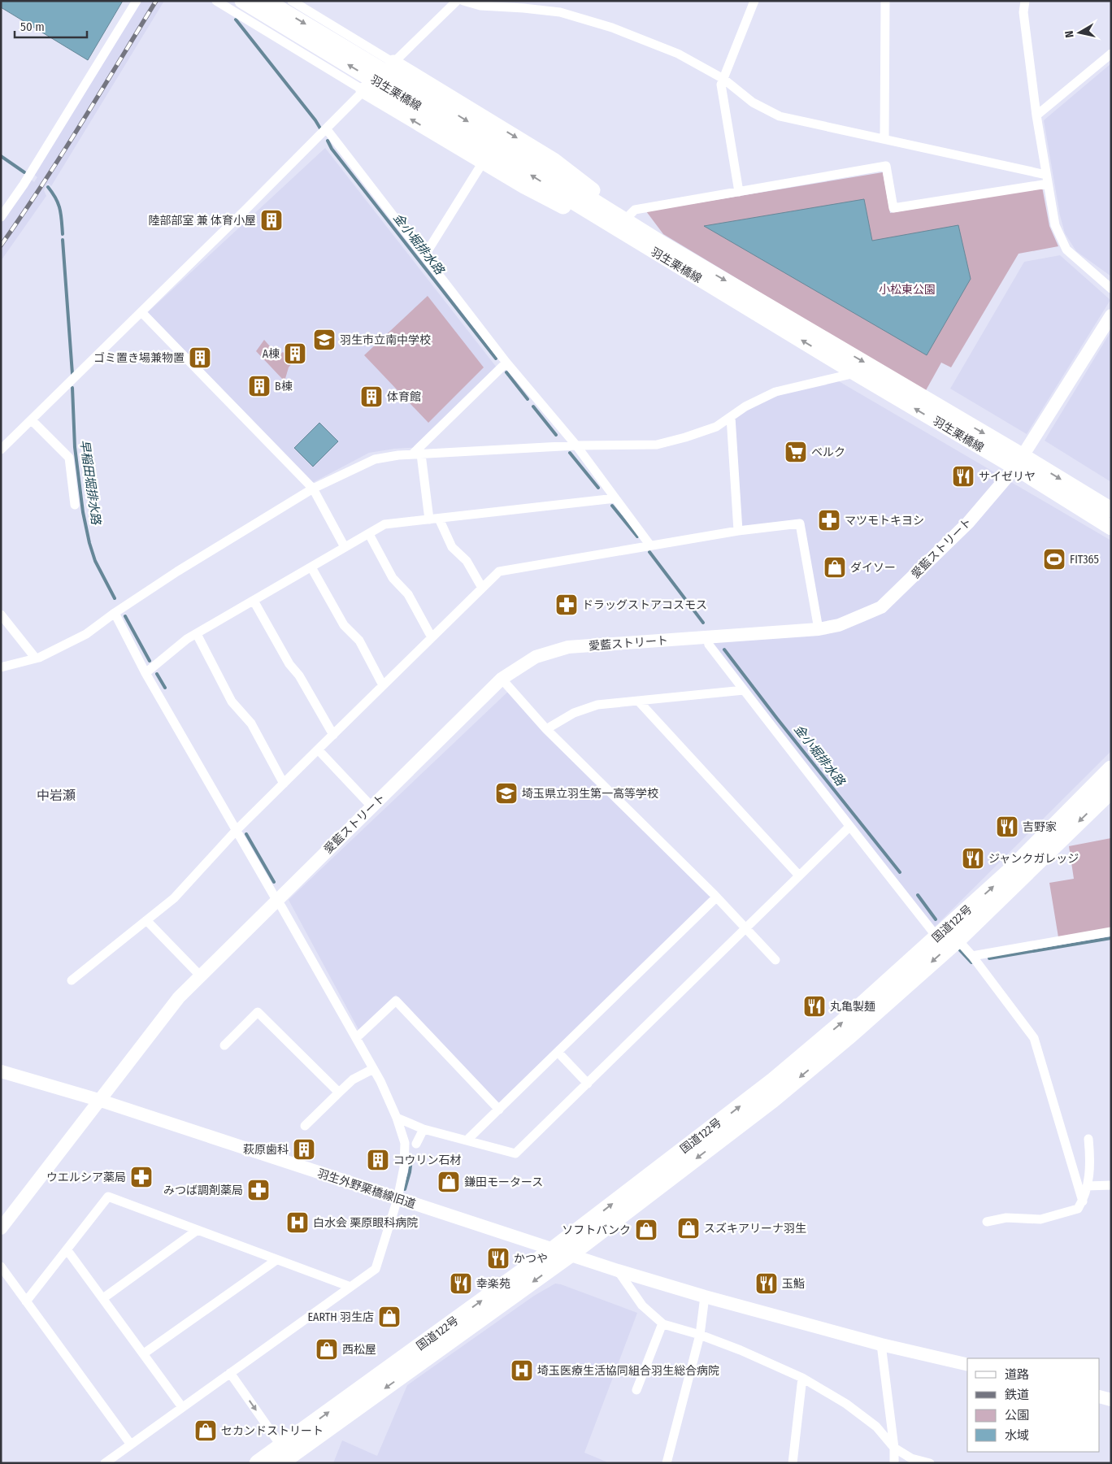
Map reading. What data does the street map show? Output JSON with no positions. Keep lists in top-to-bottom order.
{
  "streets": {
    "highway": ["国道122号"],
    "main road": ["羽生栗橋線"],
    "street": ["愛藍ストリート", "羽生外野栗橋線旧道"]
  },
  "crossings": [
    ["羽生栗橋線", "愛藍ストリート"],
    ["愛藍ストリート", "羽生外野栗橋線旧道"],
    ["国道122号", "羽生外野栗橋線旧道"]
  ],
  "districts": ["中岩瀬"],
  "water": ["金小堀排水路", "早稲田堀排水路"],
  "parks": ["小松東公園"],
  "places": {
    "building": [
      "陸部部室 兼 体育小屋",
      "A棟",
      "ゴミ置き場兼物置",
      "B棟",
      "体育館",
      "萩原歯科",
      "コウリン石材"
    ],
    "school or university": ["羽生市立南中学校", "埼玉県立羽生第一高等学校"],
    "supermarket": ["ベルク"],
    "restaurant": [
      "サイゼリヤ",
      "吉野家",
      "ジャンクガレッジ",
      "丸亀製麺",
      "かつや",
      "幸楽苑",
      "玉鮨"
    ],
    "pharmacy": [
      "マツモトキヨシ",
      "ドラッグストアコスモス",
      "ウエルシア薬局",
      "みつば調剤薬局"
    ],
    "sports": ["FIT365"],
    "shop": [
      "ダイソー",
      "鎌田モータース",
      "スズキアリーナ羽生",
      "ソフトバンク",
      "EARTH 羽生店",
      "西松屋",
      "セカンドストリート"
    ],
    "hospital": ["白水会 栗原眼科病院", "埼玉医療生活協同組合羽生総合病院"]
  },
  "legend": [
    "道路",
    "鉄道",
    "公園",
    "水域"
  ],
  "scale_bar": "50 m",
  "north": "left"
}
